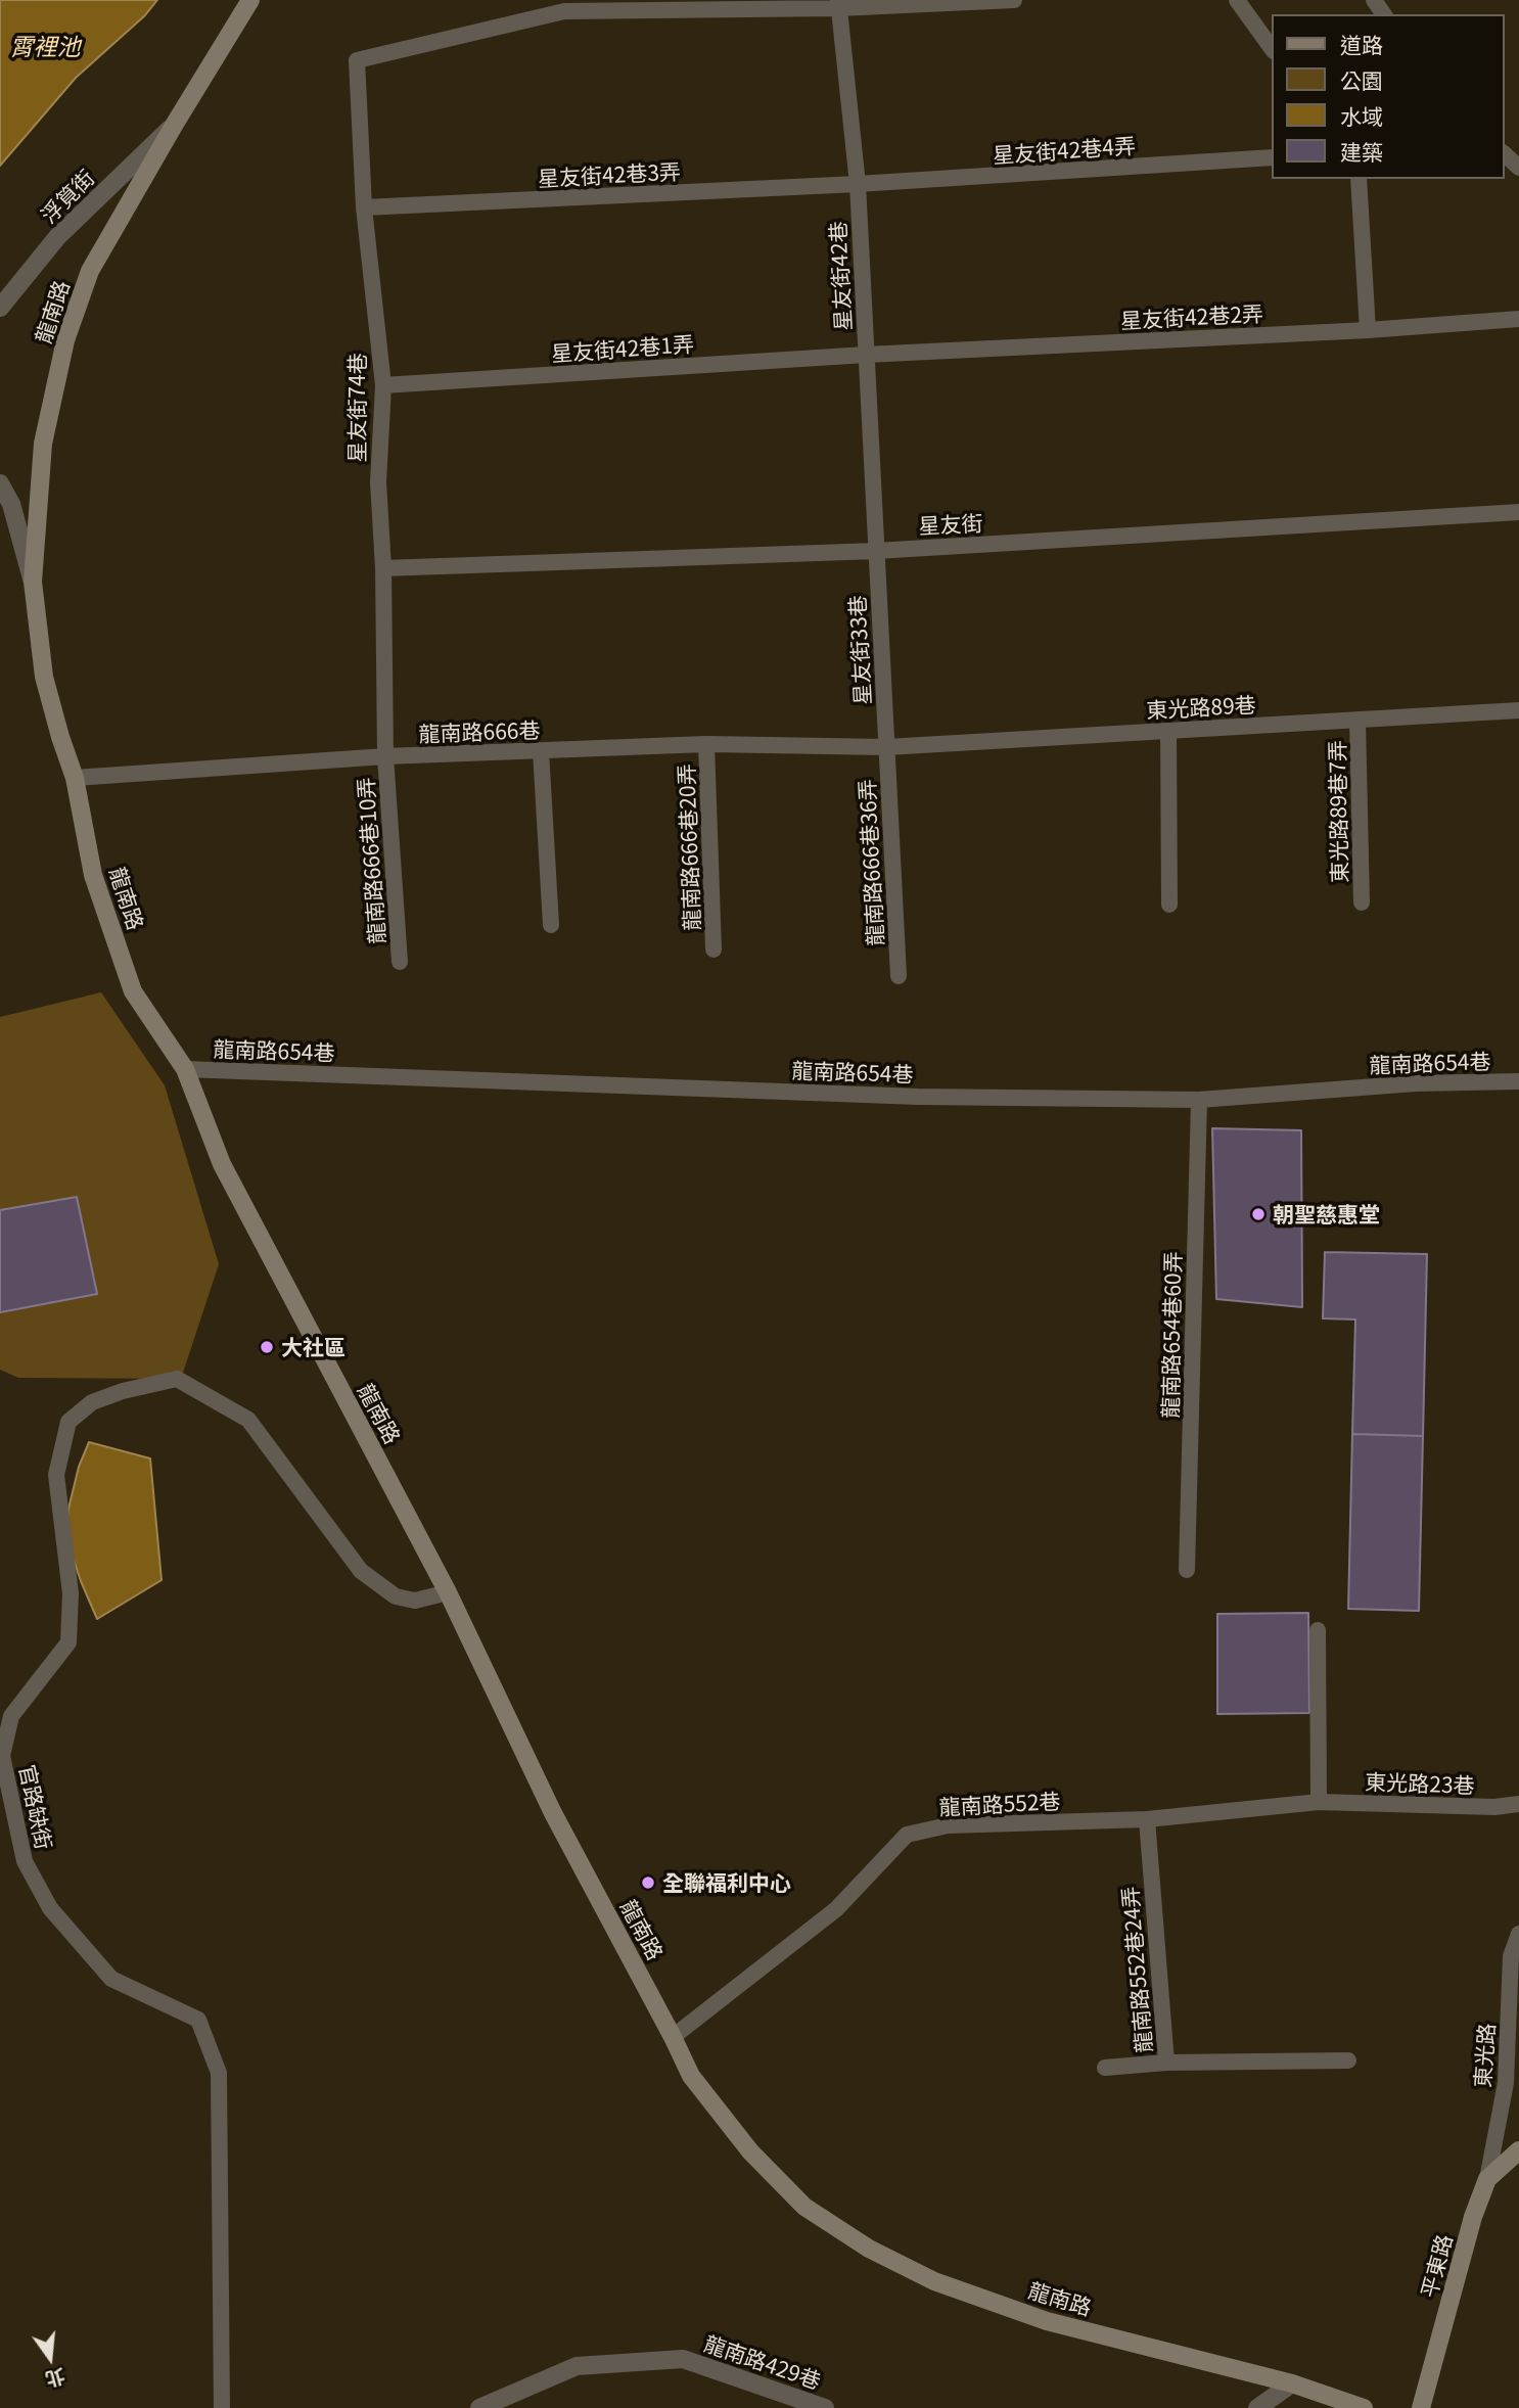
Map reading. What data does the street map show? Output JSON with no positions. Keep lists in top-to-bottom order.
{
  "streets": {
    "main road": ["龍南路", "平東路"],
    "street": ["浮筧街", "龍南路429巷"],
    "lane": [
      "星友街42巷4弄",
      "星友街42巷3弄",
      "星友街42巷",
      "星友街42巷2弄",
      "星友街42巷1弄",
      "星友街74巷",
      "星友街",
      "星友街33巷",
      "東光路89巷",
      "龍南路666巷",
      "東光路89巷7弄",
      "龍南路666巷20弄",
      "龍南路666巷10弄",
      "龍南路666巷36弄",
      "龍南路654巷",
      "龍南路654巷60弄",
      "東光路23巷",
      "龍南路552巷",
      "官路缺街",
      "龍南路552巷24弄",
      "東光路"
    ]
  },
  "crossings": [
    ["星友街42巷4弄", "星友街42巷3弄"],
    ["星友街42巷4弄", "星友街42巷"],
    ["星友街42巷3弄", "星友街42巷"],
    ["星友街42巷3弄", "星友街74巷"],
    ["浮筧街", "龍南路"],
    ["星友街42巷", "星友街42巷2弄"],
    ["星友街42巷", "星友街42巷1弄"],
    ["星友街42巷", "星友街74巷"],
    ["星友街42巷", "星友街"],
    ["星友街42巷", "星友街33巷"],
    ["龍南路", "龍南路666巷"],
    ["龍南路", "龍南路654巷"],
    ["龍南路", "龍南路552巷"],
    ["龍南路", "官路缺街"],
    ["星友街42巷2弄", "星友街42巷1弄"],
    ["星友街42巷1弄", "星友街74巷"],
    ["星友街74巷", "星友街"],
    ["星友街74巷", "龍南路666巷"],
    ["星友街74巷", "龍南路666巷10弄"],
    ["星友街", "星友街33巷"],
    ["星友街33巷", "東光路89巷"],
    ["星友街33巷", "龍南路666巷"],
    ["星友街33巷", "龍南路666巷36弄"],
    ["東光路89巷", "龍南路666巷"],
    ["東光路89巷", "東光路89巷7弄"],
    ["東光路89巷", "龍南路666巷36弄"],
    ["龍南路666巷", "龍南路666巷20弄"],
    ["龍南路666巷", "龍南路666巷10弄"],
    ["龍南路666巷", "龍南路666巷36弄"],
    ["龍南路654巷", "龍南路654巷60弄"],
    ["東光路23巷", "龍南路552巷"],
    ["龍南路552巷", "龍南路552巷24弄"],
    ["東光路", "平東路"]
  ],
  "water": ["霄裡池"],
  "places": ["朝聖慈惠堂", "大社區", "全聯福利中心"],
  "legend": [
    "道路",
    "公園",
    "水域",
    "建築"
  ],
  "north": "bottom"
}
